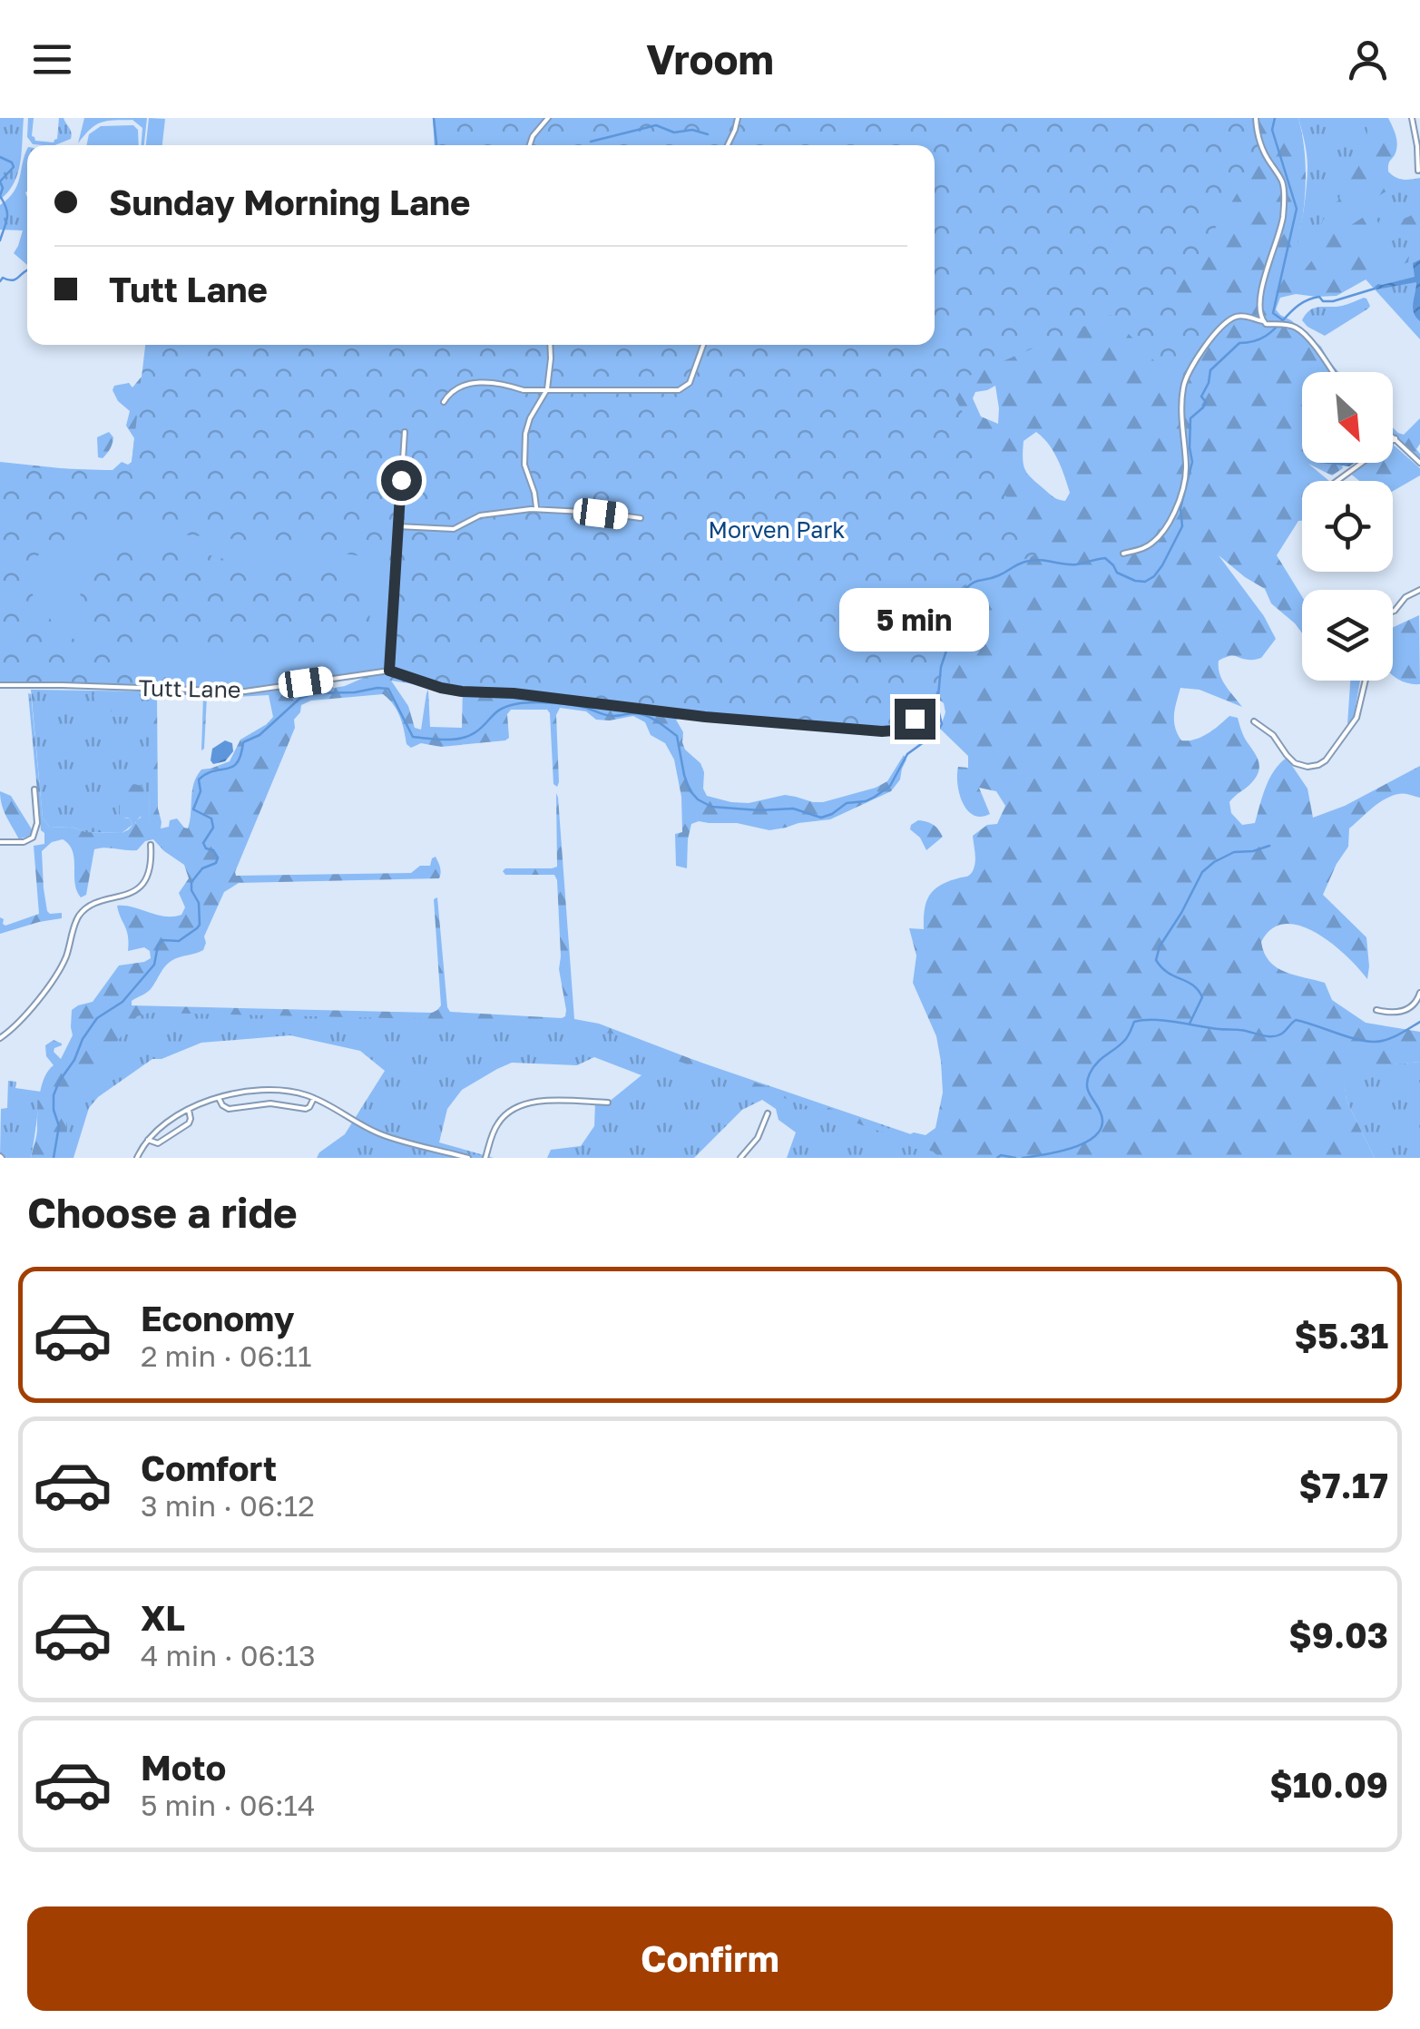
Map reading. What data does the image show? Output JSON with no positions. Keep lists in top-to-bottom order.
{
  "streets": {
    "street": ["Tutt Lane"]
  },
  "parks": ["Morven Park"],
  "north": "bottom right",
  "page": {
    "header": "Vroom",
    "banner": ["Sunday Morning Lane", "Tutt Lane"],
    "bubble": "5 min",
    "heading": "Choose a ride",
    "list": [
      {
        "name": "Economy",
        "note": "2 min · 06:11",
        "value": "$5.31"
      },
      {
        "name": "Comfort",
        "note": "3 min · 06:12",
        "value": "$7.17"
      },
      {
        "name": "XL",
        "note": "4 min · 06:13",
        "value": "$9.03"
      },
      {
        "name": "Moto",
        "note": "5 min · 06:14",
        "value": "$10.09"
      }
    ],
    "buttons": "Confirm"
  }
}
